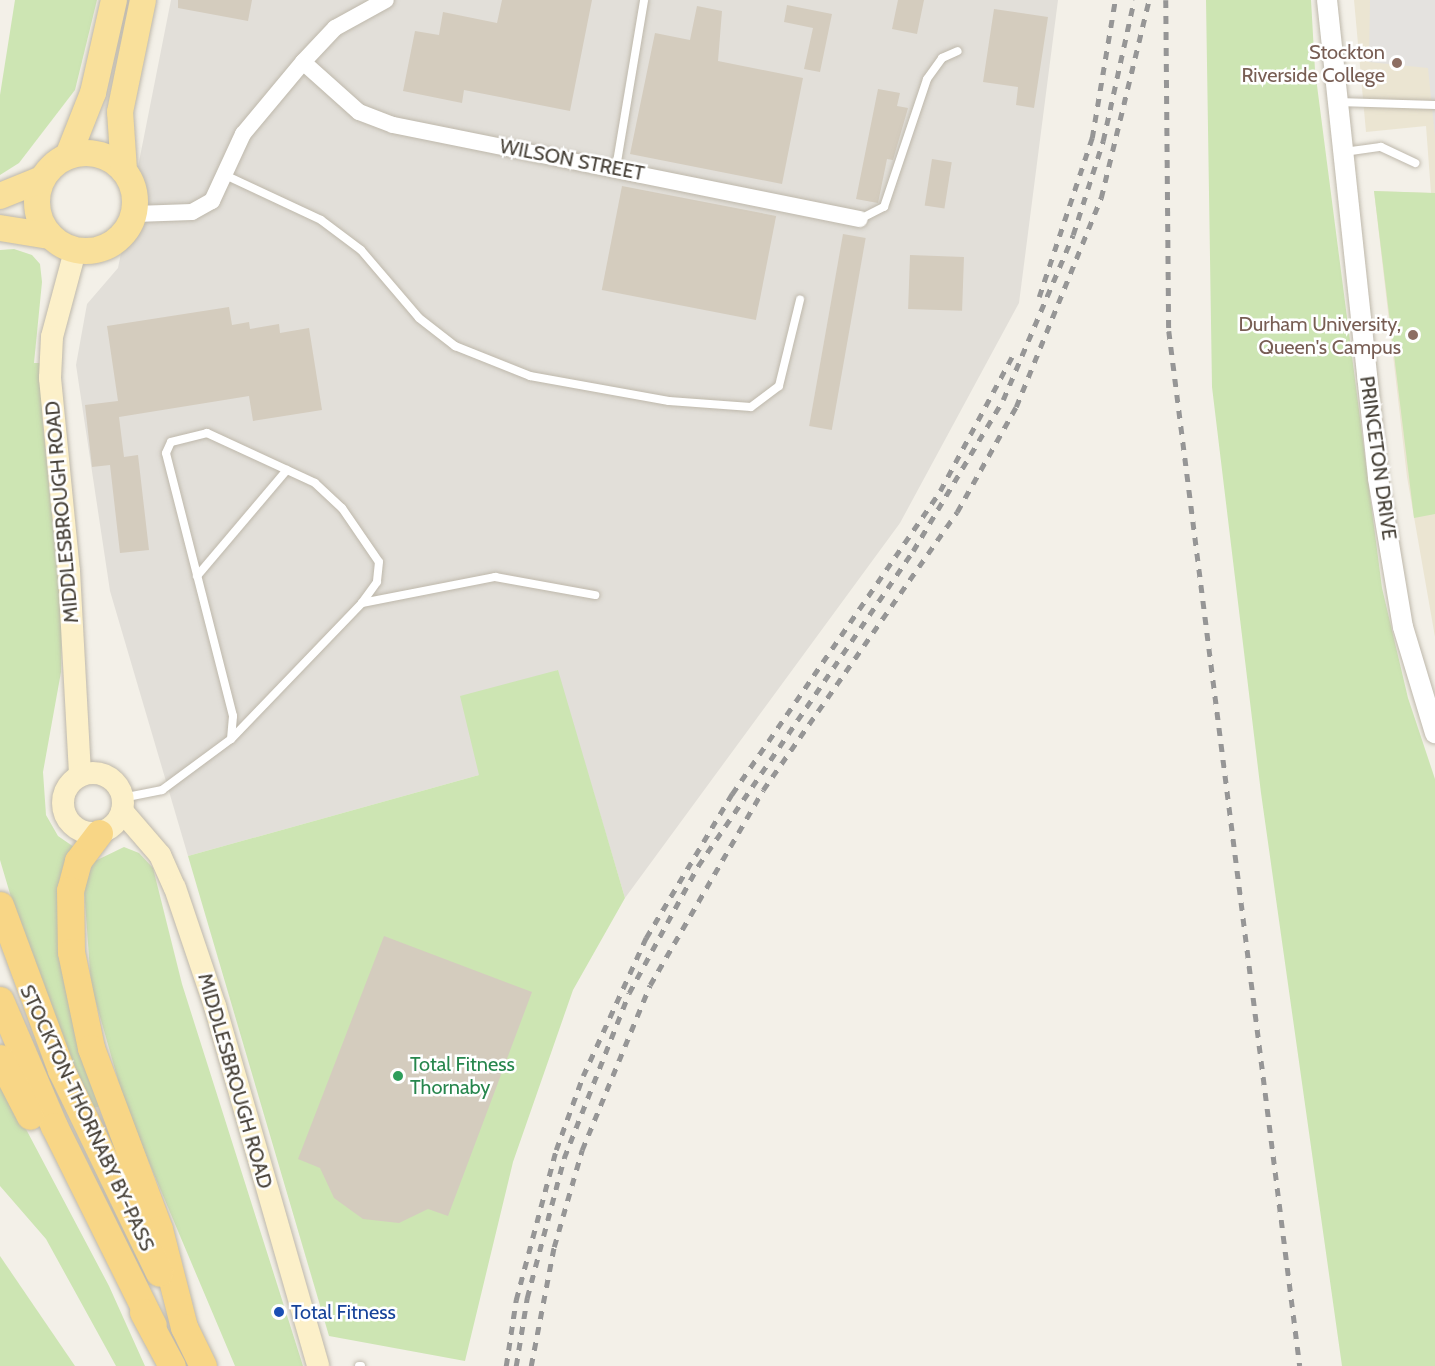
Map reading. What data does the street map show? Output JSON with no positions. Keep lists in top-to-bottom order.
{
  "streets": {
    "highway": ["STOCKTON-THORNABY BY-PASS"],
    "main road": ["MIDDLESBROUGH ROAD"],
    "street": ["WILSON STREET", "PRINCETON DRIVE"]
  },
  "places": [
    "Stockton Riverside College",
    "Durham University, Queen's Campus",
    "Total Fitness Thornaby",
    "Total Fitness"
  ]
}
